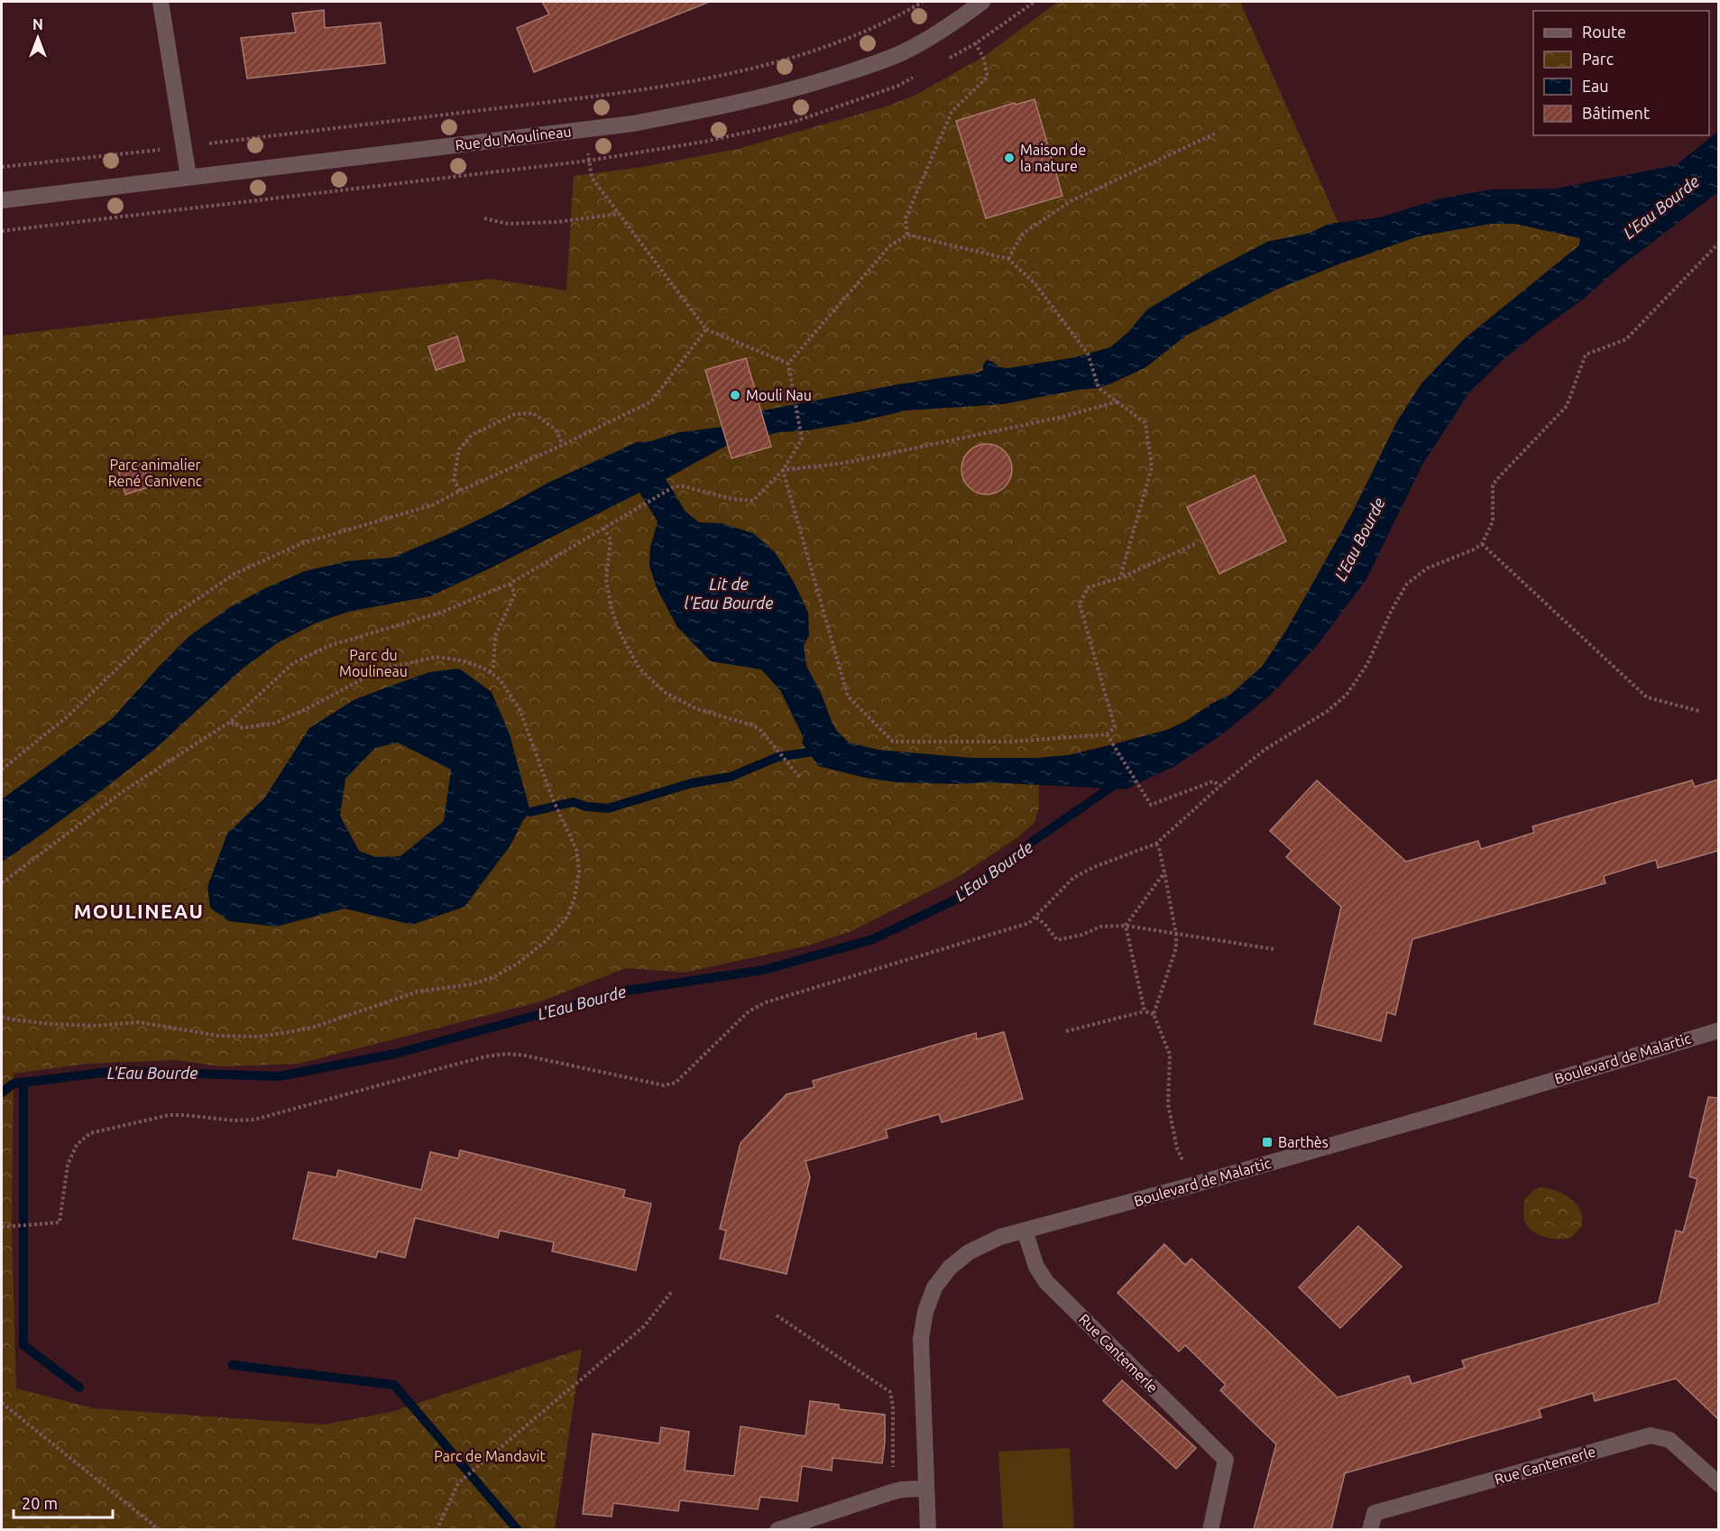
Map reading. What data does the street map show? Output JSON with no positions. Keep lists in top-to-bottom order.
{
  "streets": {
    "street": ["Rue du Moulineau", "Boulevard de Malartic", "Rue Cantemerle"]
  },
  "crossings": [
    ["Boulevard de Malartic", "Rue Cantemerle"]
  ],
  "districts": ["MOULINEAU"],
  "water": ["L'Eau Bourde", "Lit de l'Eau Bourde"],
  "parks": ["Parc animalier René Canivenc", "Parc du Moulineau", "Parc de Mandavit"],
  "places": {
    "other": ["Maison de la nature", "Mouli Nau"],
    "transit": ["Barthès"]
  },
  "legend": [
    "Route",
    "Parc",
    "Eau",
    "Bâtiment"
  ],
  "scale_bar": "20 m",
  "north": "top"
}
